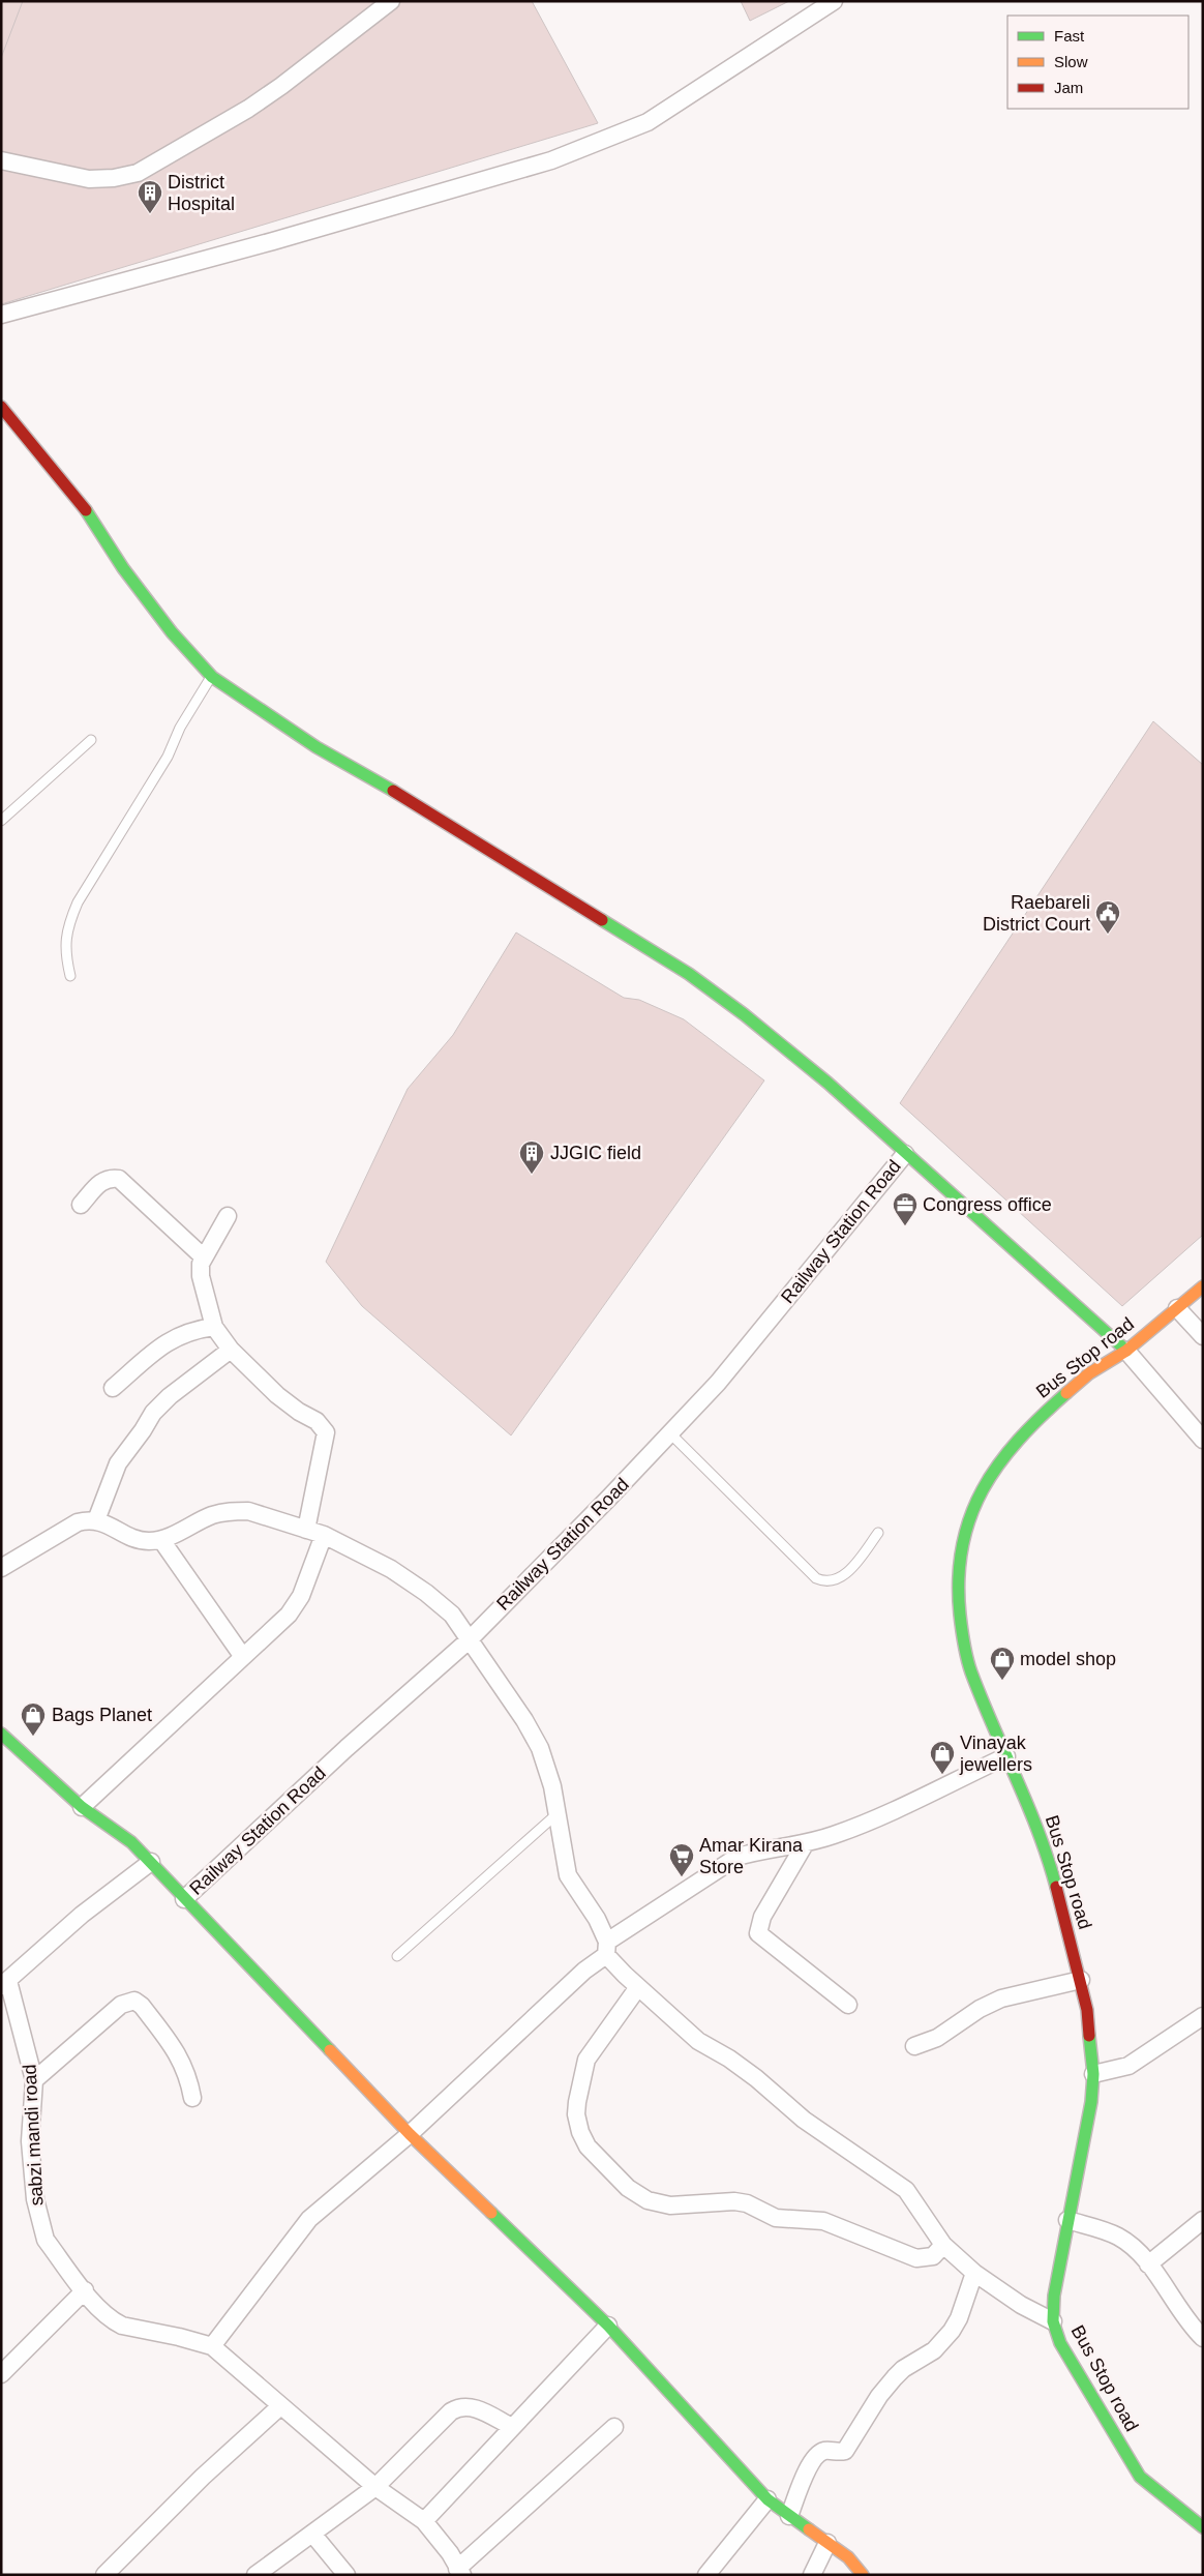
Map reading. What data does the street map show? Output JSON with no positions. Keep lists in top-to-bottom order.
{
  "streets": {
    "street": ["Railway Station Road", "Bus Stop road", "sabzi mandi road"]
  },
  "places": {
    "building": ["District Hospital", "JJGIC field"],
    "public building": ["Raebareli District Court"],
    "office": ["Congress office"],
    "shop": ["model shop", "Bags Planet", "Vinayak jewellers"],
    "supermarket": ["Amar Kirana Store"]
  },
  "legend": ["Fast", "Slow", "Jam"]
}
